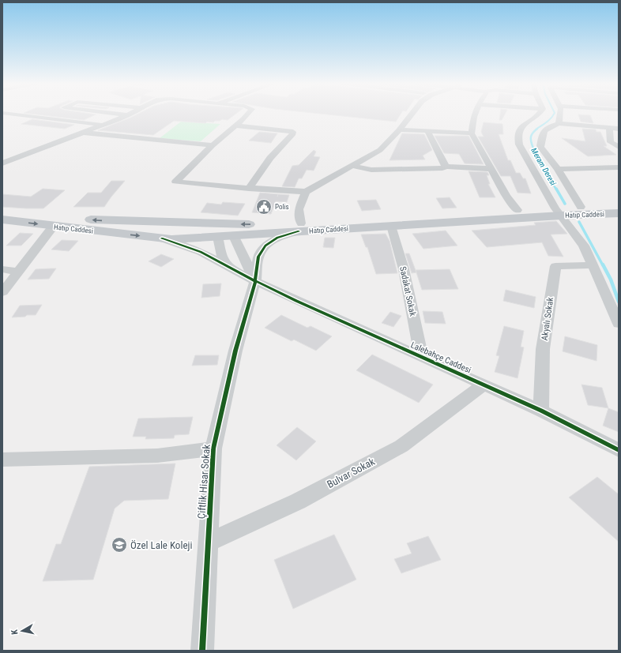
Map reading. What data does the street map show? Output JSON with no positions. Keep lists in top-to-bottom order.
{
  "streets": {
    "main road": ["Hatıp Caddesi"],
    "street": [
      "Sadakat Sokak",
      "Akyalı Sokak",
      "Lalebahçe Caddesi",
      "Bulvar Sokak",
      "Çiftlik Hisar Sokak"
    ]
  },
  "crossings": [
    ["Hatıp Caddesi", "Sadakat Sokak"],
    ["Hatıp Caddesi", "Lalebahçe Caddesi"],
    ["Hatıp Caddesi", "Çiftlik Hisar Sokak"],
    ["Sadakat Sokak", "Lalebahçe Caddesi"],
    ["Akyalı Sokak", "Lalebahçe Caddesi"],
    ["Lalebahçe Caddesi", "Bulvar Sokak"],
    ["Lalebahçe Caddesi", "Çiftlik Hisar Sokak"],
    ["Bulvar Sokak", "Çiftlik Hisar Sokak"]
  ],
  "water": ["Meram Deresi"],
  "places": {
    "public building": ["Polis"],
    "school or university": ["Özel Lale Koleji"]
  },
  "north": "left"
}
